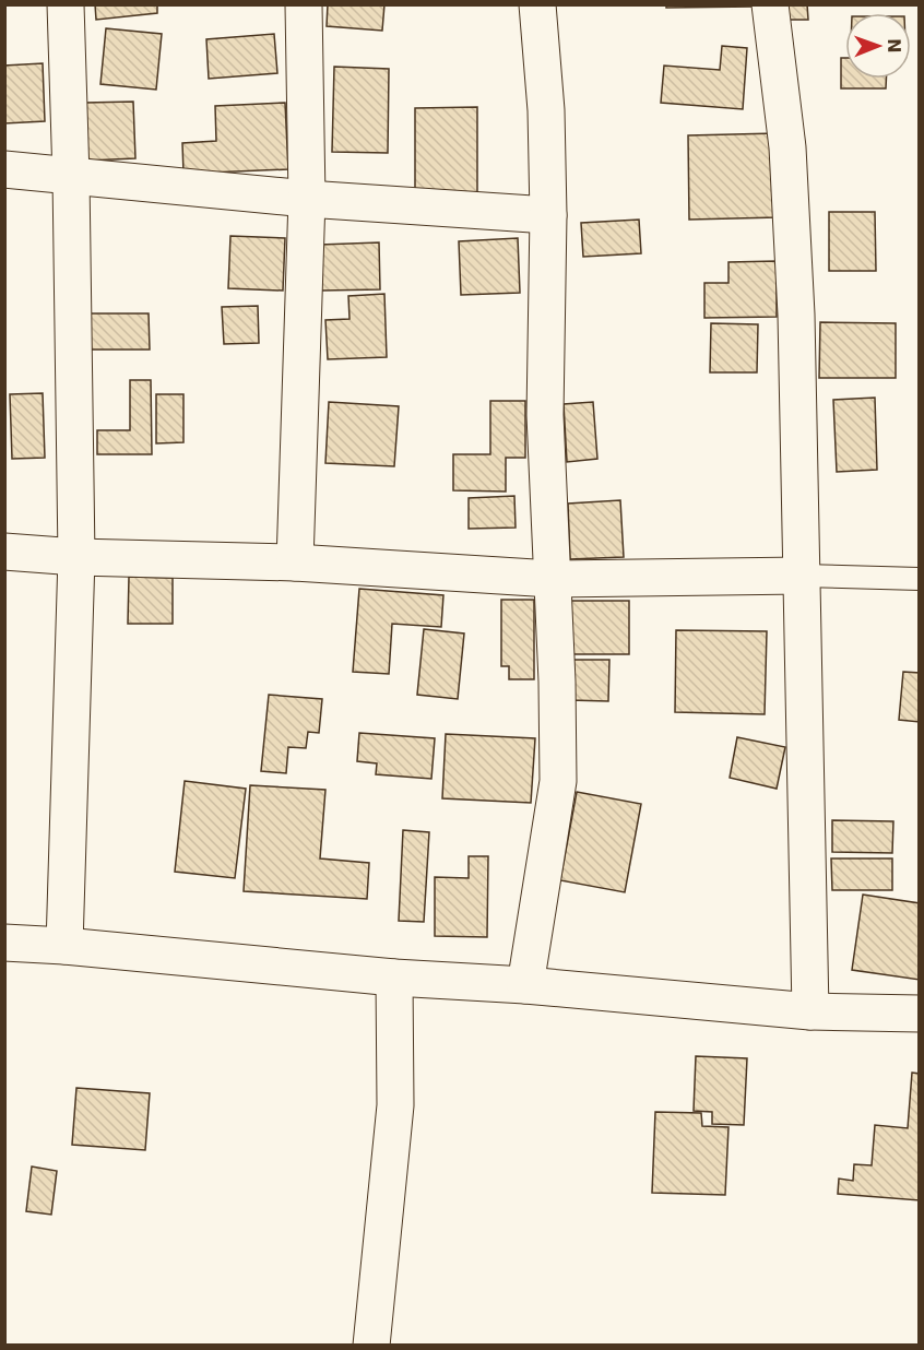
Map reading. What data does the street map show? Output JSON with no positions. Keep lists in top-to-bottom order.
{
  "north": "right"
}
